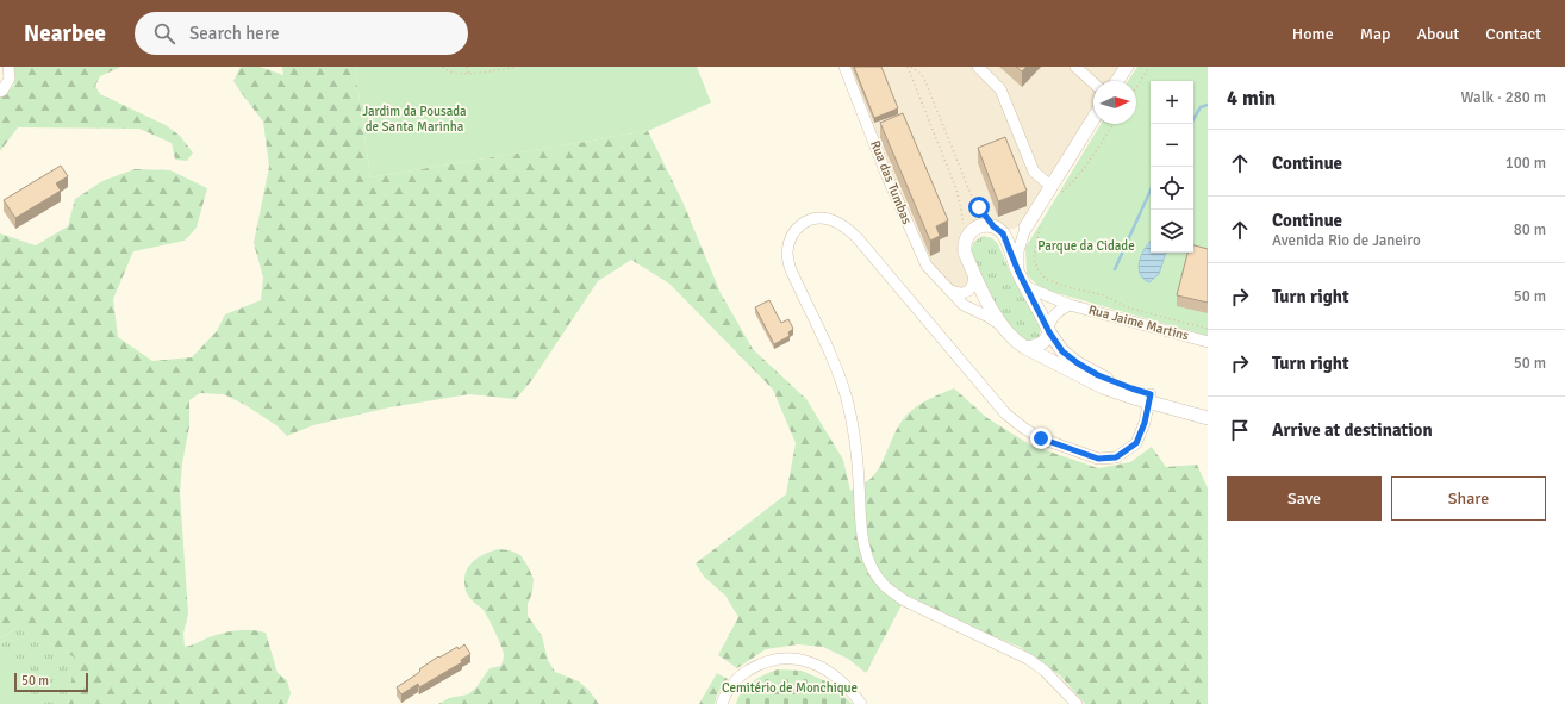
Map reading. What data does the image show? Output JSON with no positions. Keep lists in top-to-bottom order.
{
  "streets": {
    "street": ["Rua das Tumbas", "Rua Jaime Martins"]
  },
  "parks": ["Jardim da Pousada de Santa Marinha", "Parque da Cidade", "Cemitério de Monchique"],
  "scale_bar": "50 m",
  "north": "right",
  "page": {
    "header": "Nearbee",
    "search": "Search here",
    "nav": [
      "Home",
      "Map",
      "About",
      "Contact"
    ],
    "heading": ["4 min", "Walk · 280 m"],
    "map_buttons": ["+", "−"],
    "list": [
      ["Continue", "100 m"],
      ["Continue", "Avenida Rio de Janeiro", "80 m"],
      ["Turn right", "50 m"],
      ["Turn right", "50 m"],
      "Arrive at destination"
    ],
    "buttons": ["Save", "Share"],
    "scale": "50 m"
  }
}
